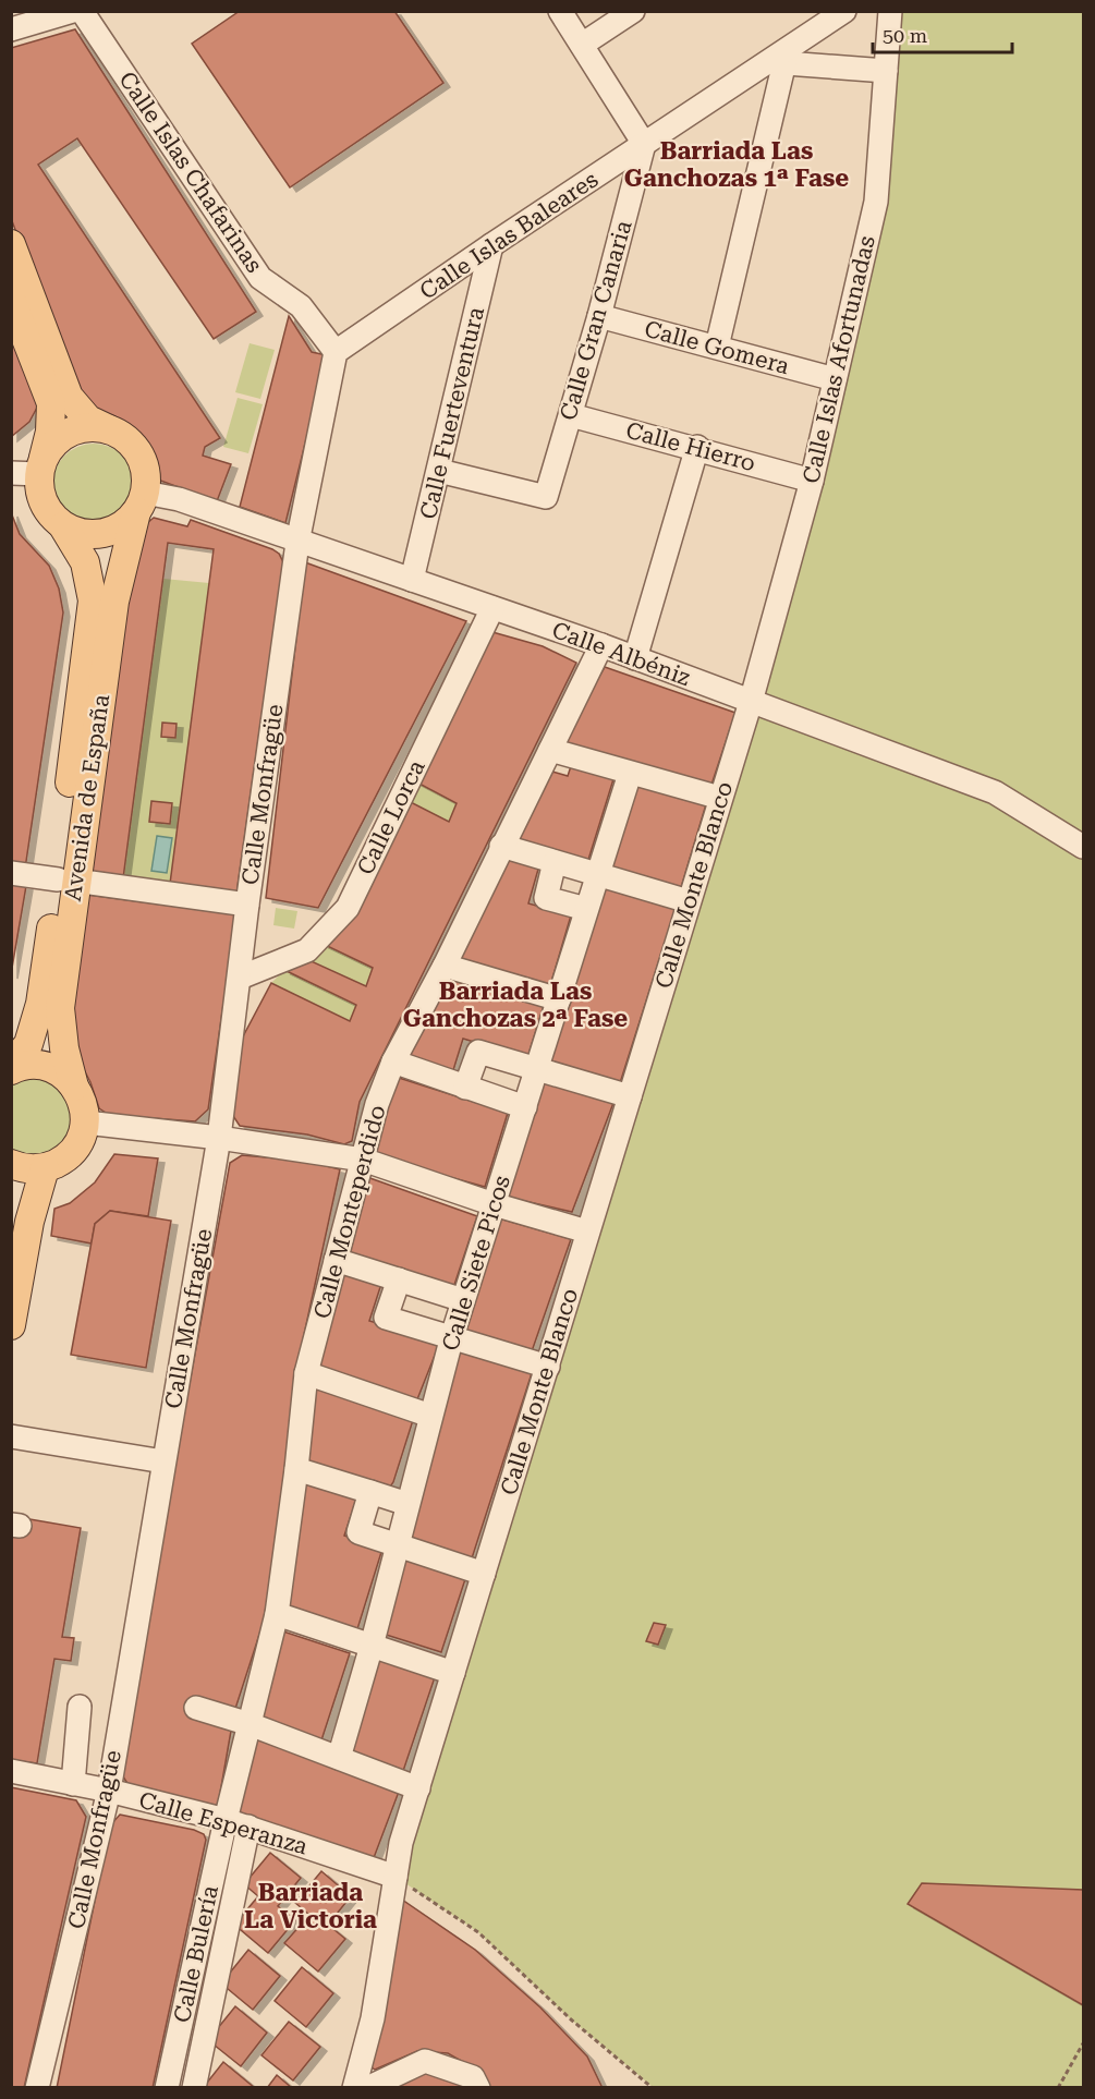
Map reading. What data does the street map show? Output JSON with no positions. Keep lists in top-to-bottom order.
{
  "streets": {
    "main road": ["Avenida de España"],
    "street": [
      "Calle Islas Chafarinas",
      "Calle Islas Baleares",
      "Calle Gran Canaria",
      "Calle Gomera",
      "Calle Islas Afortunadas",
      "Calle Fuerteventura",
      "Calle Hierro",
      "Calle Albéniz",
      "Calle Monfragüe",
      "Calle Lorca",
      "Calle Monte Blanco",
      "Calle Monteperdido",
      "Calle Siete Picos",
      "Calle Esperanza",
      "Calle Bulería"
    ]
  },
  "crossings": [
    ["Calle Islas Chafarinas", "Calle Islas Baleares"],
    ["Calle Islas Baleares", "Calle Gran Canaria"],
    ["Calle Islas Baleares", "Calle Fuerteventura"],
    ["Calle Gran Canaria", "Calle Gomera"],
    ["Calle Gran Canaria", "Calle Fuerteventura"],
    ["Calle Gran Canaria", "Calle Hierro"],
    ["Calle Gomera", "Calle Islas Afortunadas"],
    ["Calle Islas Afortunadas", "Calle Hierro"],
    ["Calle Islas Afortunadas", "Calle Albéniz"],
    ["Calle Islas Afortunadas", "Calle Monte Blanco"],
    ["Calle Fuerteventura", "Calle Albéniz"],
    ["Calle Albéniz", "Calle Monfragüe"],
    ["Calle Albéniz", "Avenida de España"],
    ["Calle Albéniz", "Calle Lorca"],
    ["Calle Albéniz", "Calle Monte Blanco"],
    ["Calle Albéniz", "Calle Monteperdido"],
    ["Calle Monfragüe", "Calle Lorca"],
    ["Calle Monfragüe", "Calle Esperanza"],
    ["Calle Monte Blanco", "Calle Esperanza"],
    ["Calle Monteperdido", "Calle Esperanza"],
    ["Calle Monteperdido", "Calle Bulería"],
    ["Calle Esperanza", "Calle Bulería"]
  ],
  "districts": ["Barriada Las Ganchozas 1ª Fase", "Barriada Las Ganchozas 2ª Fase", "Barriada La Victoria"],
  "scale_bar": "50 m"
}
